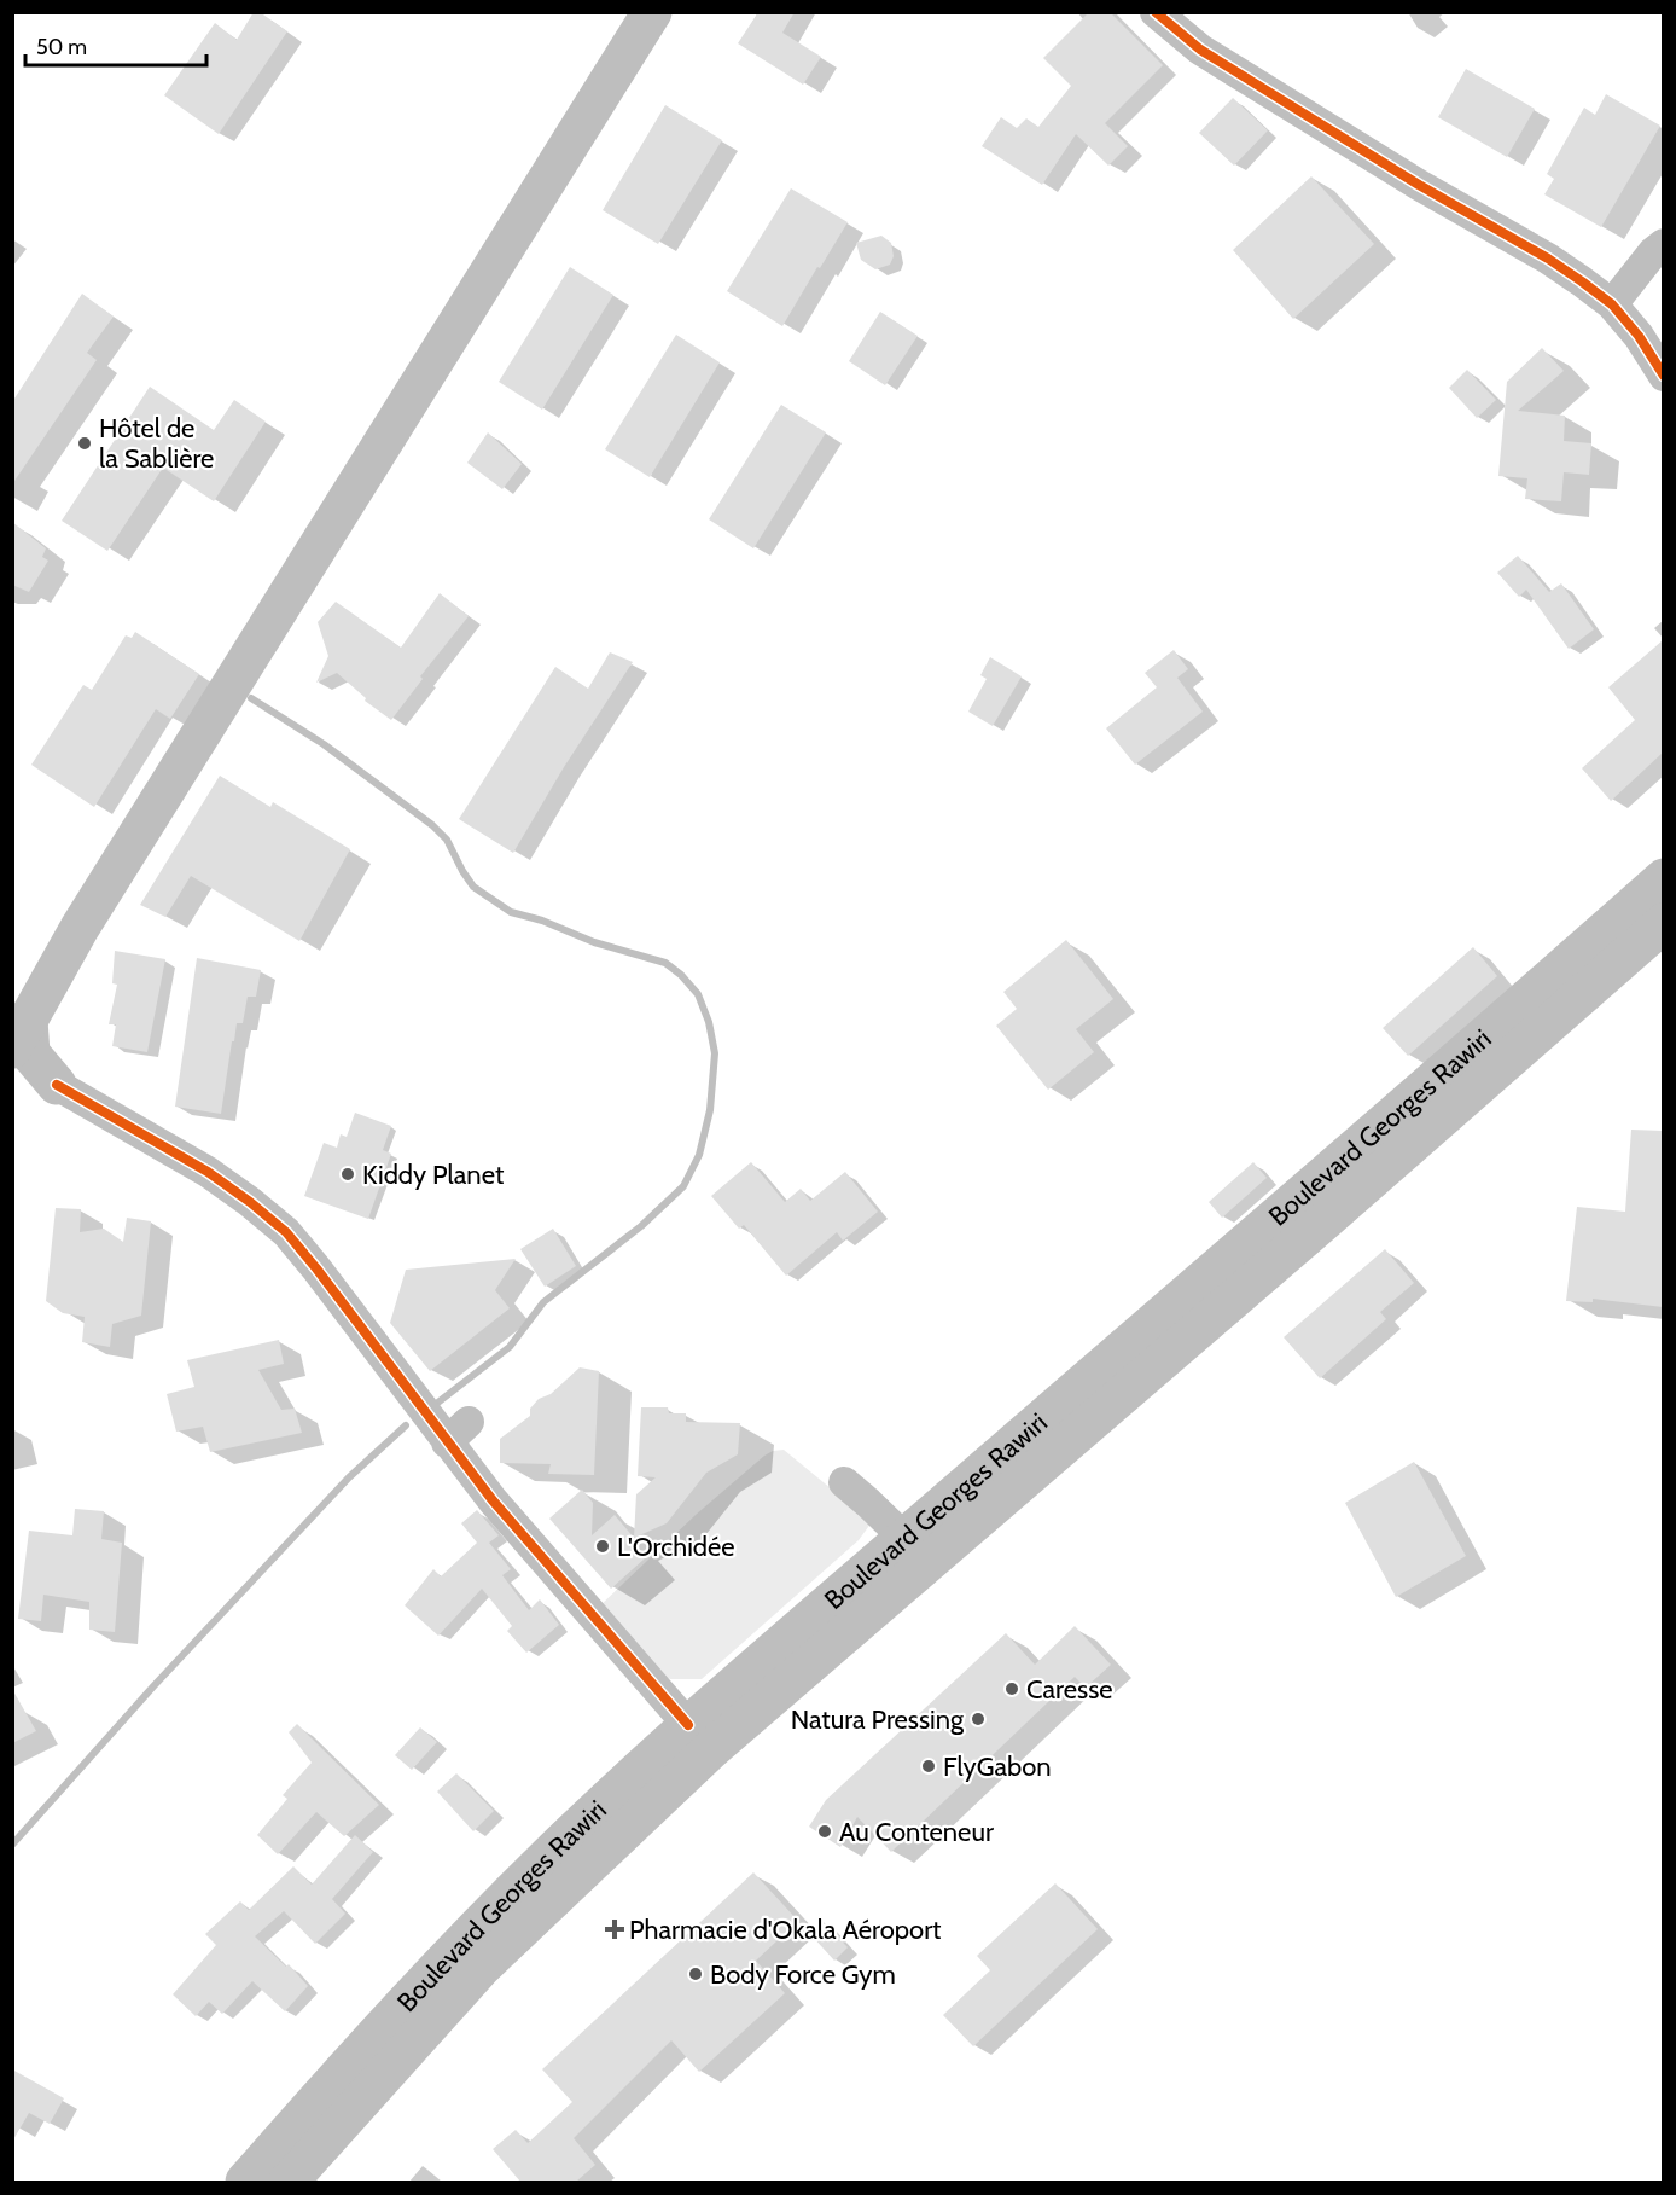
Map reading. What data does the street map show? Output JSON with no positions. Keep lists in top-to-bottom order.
{
  "streets": {
    "main road": ["Boulevard Georges Rawiri"]
  },
  "places": {
    "other": [
      "Hôtel de la Sablière",
      "Kiddy Planet",
      "L'Orchidée",
      "Caresse",
      "Natura Pressing",
      "FlyGabon",
      "Au Conteneur",
      "Body Force Gym"
    ],
    "health": ["Pharmacie d'Okala Aéroport"]
  },
  "scale_bar": "50 m"
}
